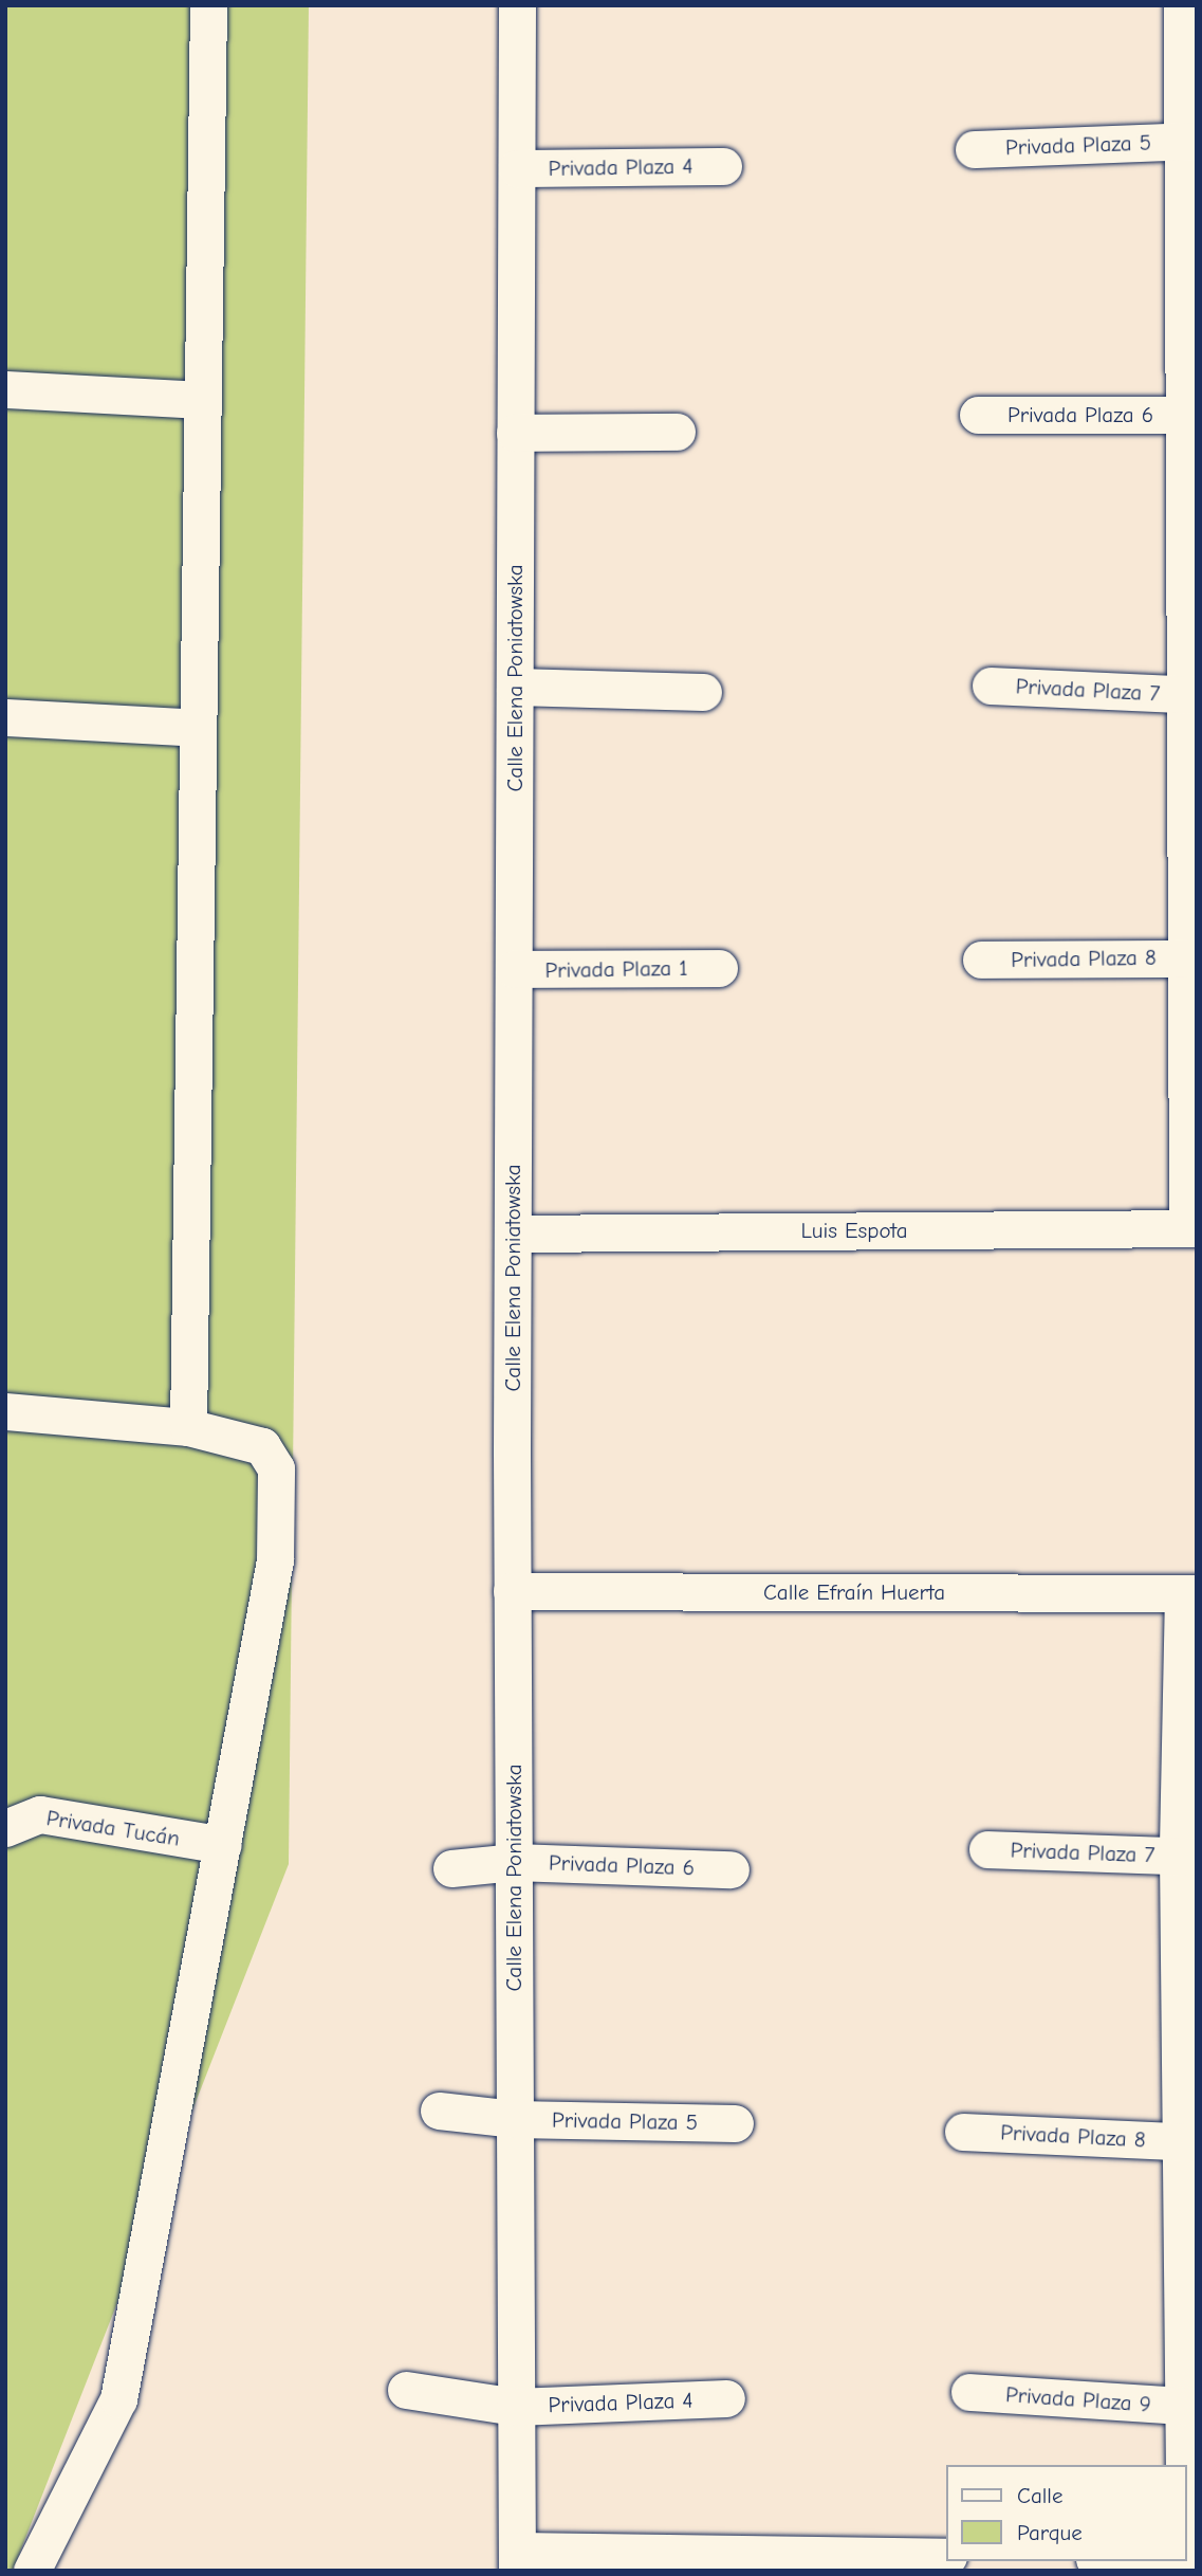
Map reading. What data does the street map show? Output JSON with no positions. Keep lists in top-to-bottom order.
{
  "streets": {
    "street": [
      "Privada Plaza 5",
      "Privada Plaza 4",
      "Privada Plaza 6",
      "Calle Elena Poniatowska",
      "Privada Plaza 7",
      "Privada Plaza 8",
      "Privada Plaza 1",
      "Luis Espota",
      "Calle Efraín Huerta",
      "Privada Tucán",
      "Privada Plaza 9"
    ]
  },
  "crossings": [
    ["Privada Plaza 5", "Calle Elena Poniatowska"],
    ["Privada Plaza 4", "Calle Elena Poniatowska"],
    ["Privada Plaza 6", "Calle Elena Poniatowska"],
    ["Calle Elena Poniatowska", "Privada Plaza 1"],
    ["Calle Elena Poniatowska", "Luis Espota"],
    ["Calle Elena Poniatowska", "Calle Efraín Huerta"]
  ],
  "legend": ["Calle", "Parque"]
}
